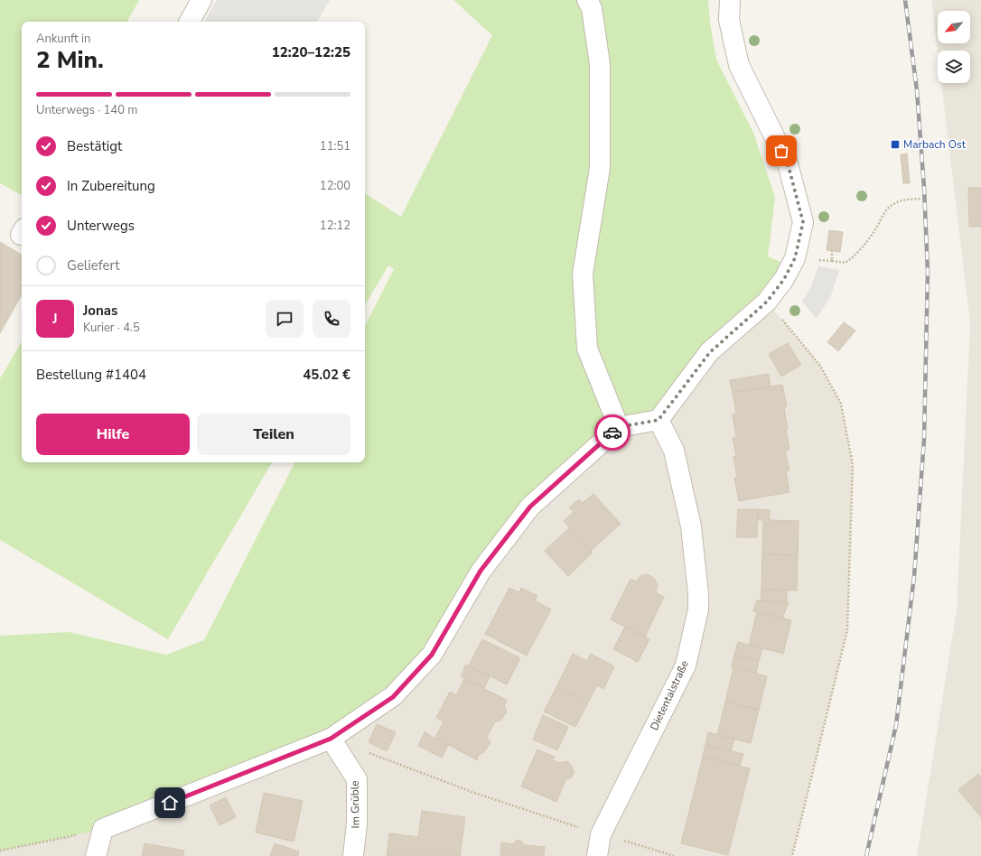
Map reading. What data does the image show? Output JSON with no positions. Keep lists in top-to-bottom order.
{
  "streets": {
    "street": ["Dietentalstraße", "Im Grüble"]
  },
  "places": {
    "transit": ["Marbach Ost"]
  },
  "north": "bottom left",
  "page": {
    "heading": ["2 Min.", "Ankunft in", "12:20–12:25"],
    "panel": [
      "Jonas",
      "Kurier · 4.5",
      "Bestellung #1404",
      "45.02 €"
    ],
    "bar": "Unterwegs · 140 m",
    "list": [
      ["Bestätigt", "11:51"],
      ["In Zubereitung", "12:00"],
      ["Unterwegs", "12:12"],
      "Geliefert"
    ],
    "round": "J",
    "buttons": ["Hilfe", "Teilen"]
  }
}
